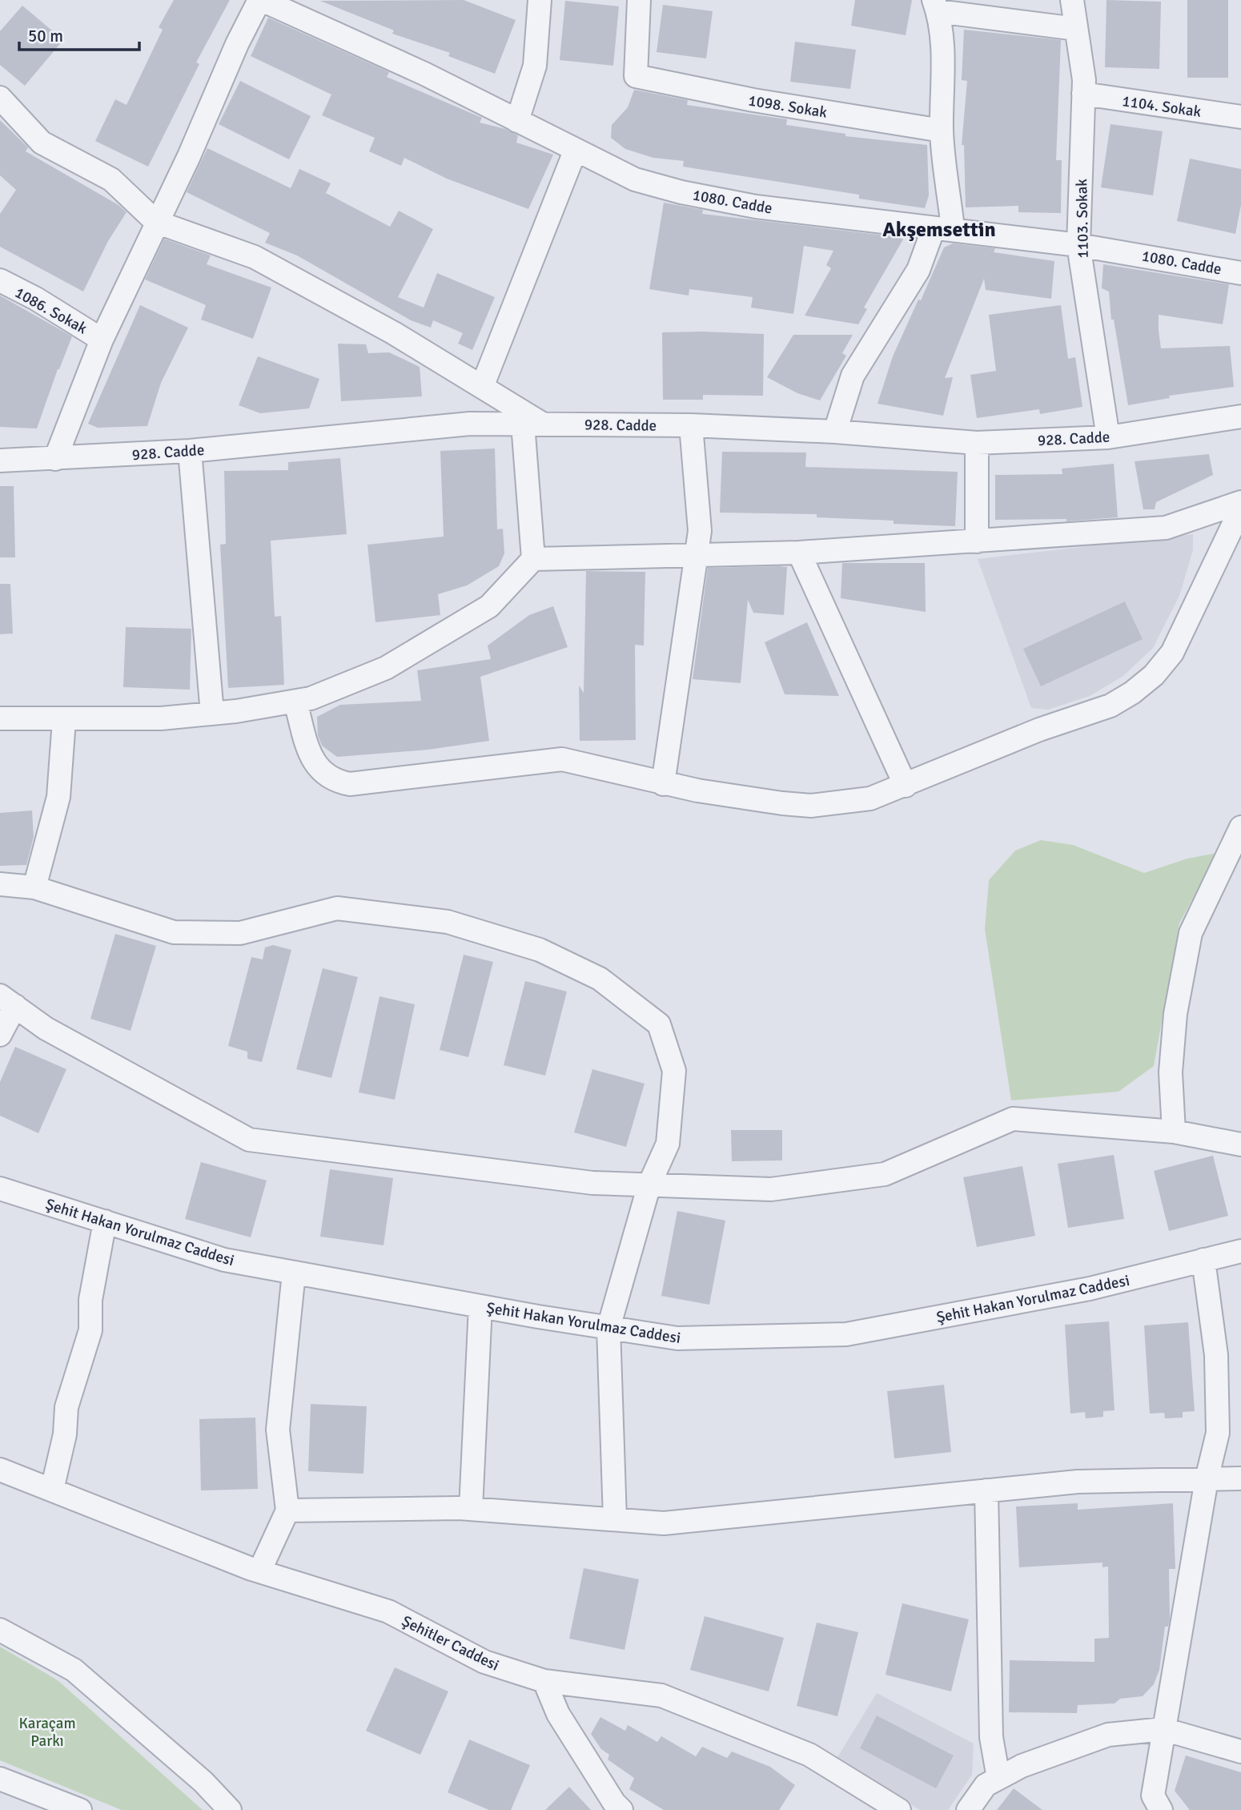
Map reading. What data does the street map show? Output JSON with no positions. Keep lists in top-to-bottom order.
{
  "streets": {
    "street": [
      "1098. Sokak",
      "1104. Sokak",
      "1080. Cadde",
      "1103. Sokak",
      "1086. Sokak",
      "928. Cadde",
      "Şehit Hakan Yorulmaz Caddesi",
      "Şehitler Caddesi"
    ]
  },
  "crossings": [
    ["1104. Sokak", "1103. Sokak"],
    ["1080. Cadde", "1103. Sokak"],
    ["1103. Sokak", "928. Cadde"]
  ],
  "districts": ["Akşemsettin"],
  "parks": ["Karaçam Parkı"],
  "scale_bar": "50 m"
}
